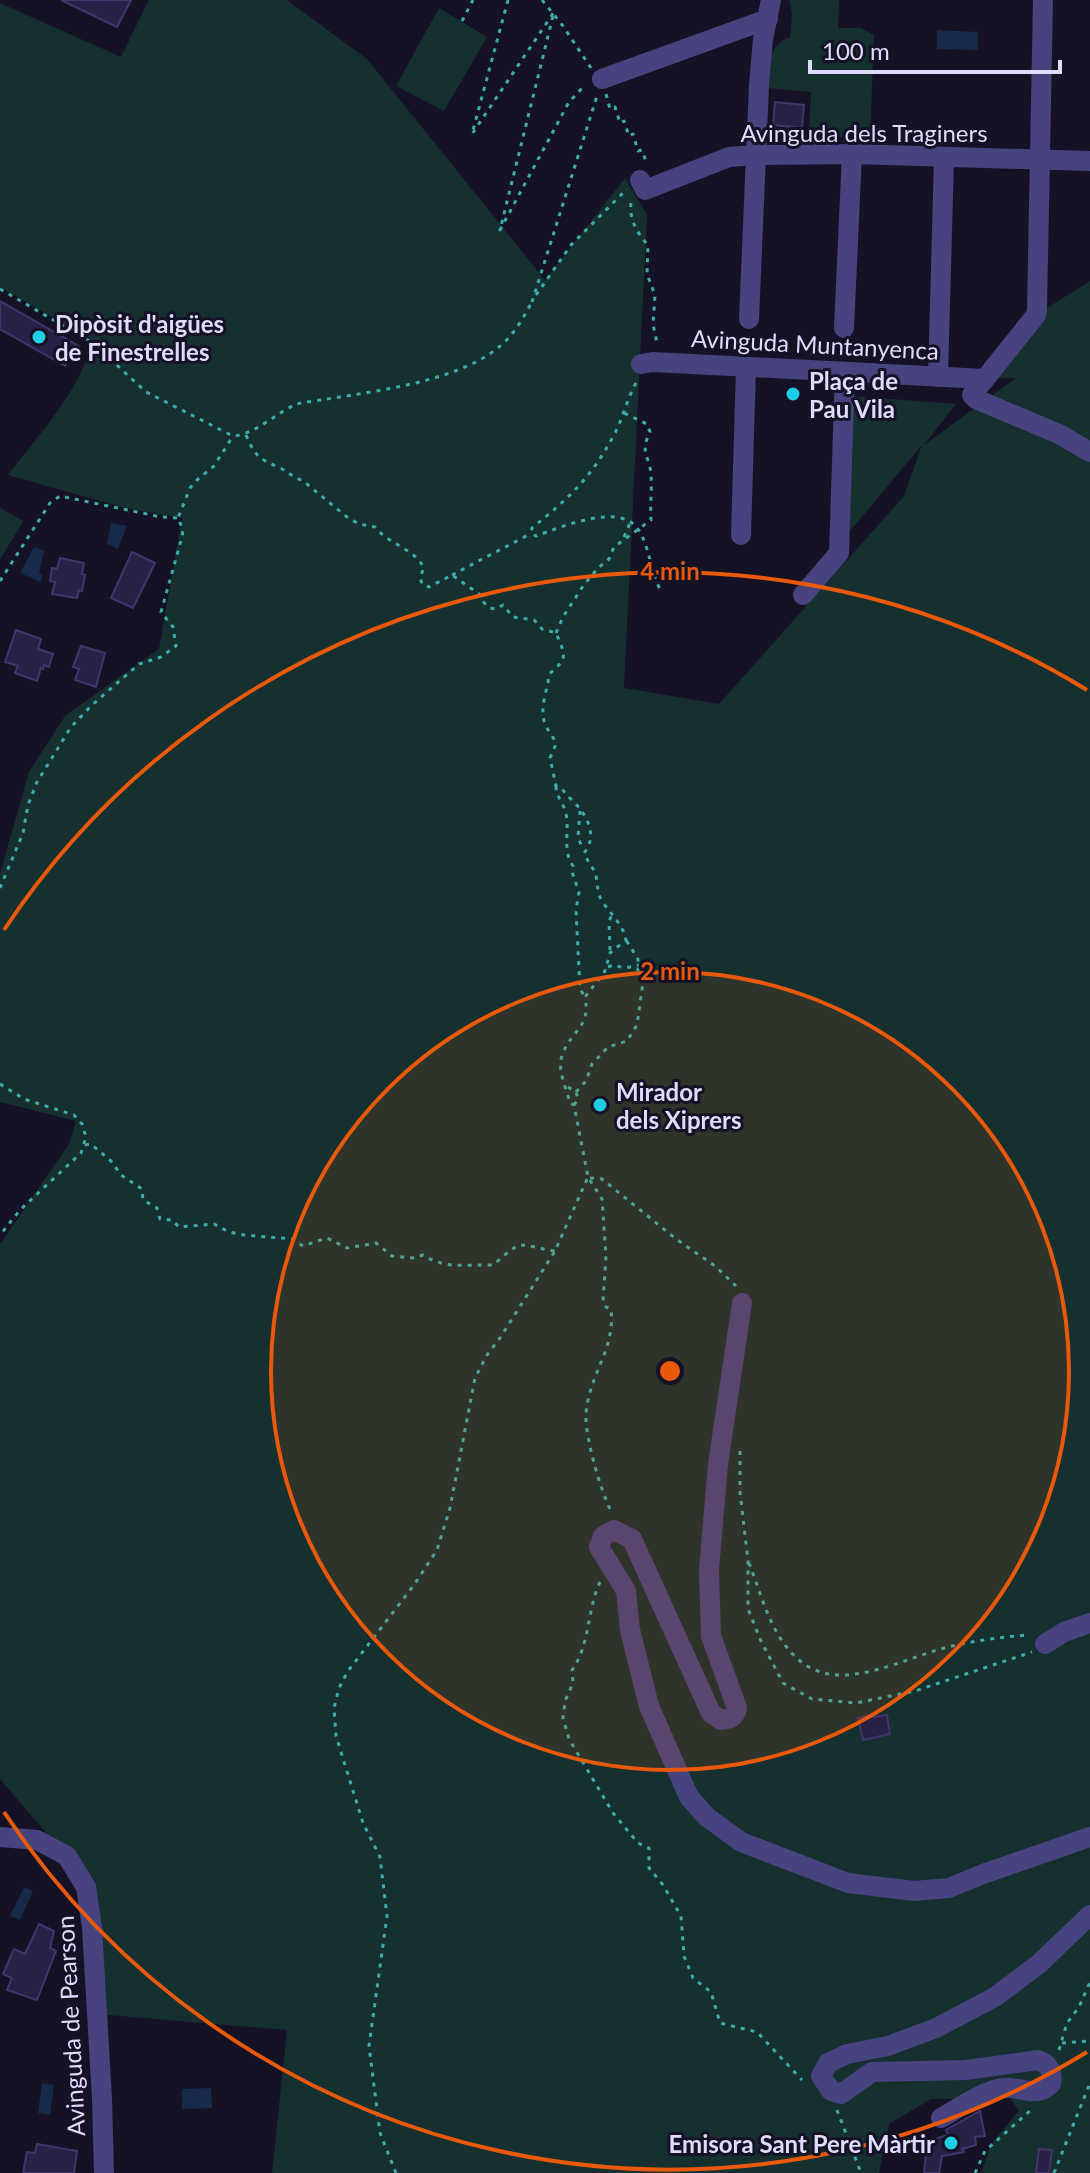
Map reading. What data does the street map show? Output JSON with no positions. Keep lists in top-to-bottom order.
{
  "streets": {
    "street": ["Avinguda dels Traginers", "Avinguda Muntanyenca", "Avinguda de Pearson"]
  },
  "places": [
    "Dipòsit d'aigües de Finestrelles",
    "Plaça de Pau Vila",
    "Mirador dels Xiprers",
    "Emisora Sant Pere Màrtir"
  ],
  "scale_bar": "100 m",
  "rings": ["4 min", "2 min"]
}
